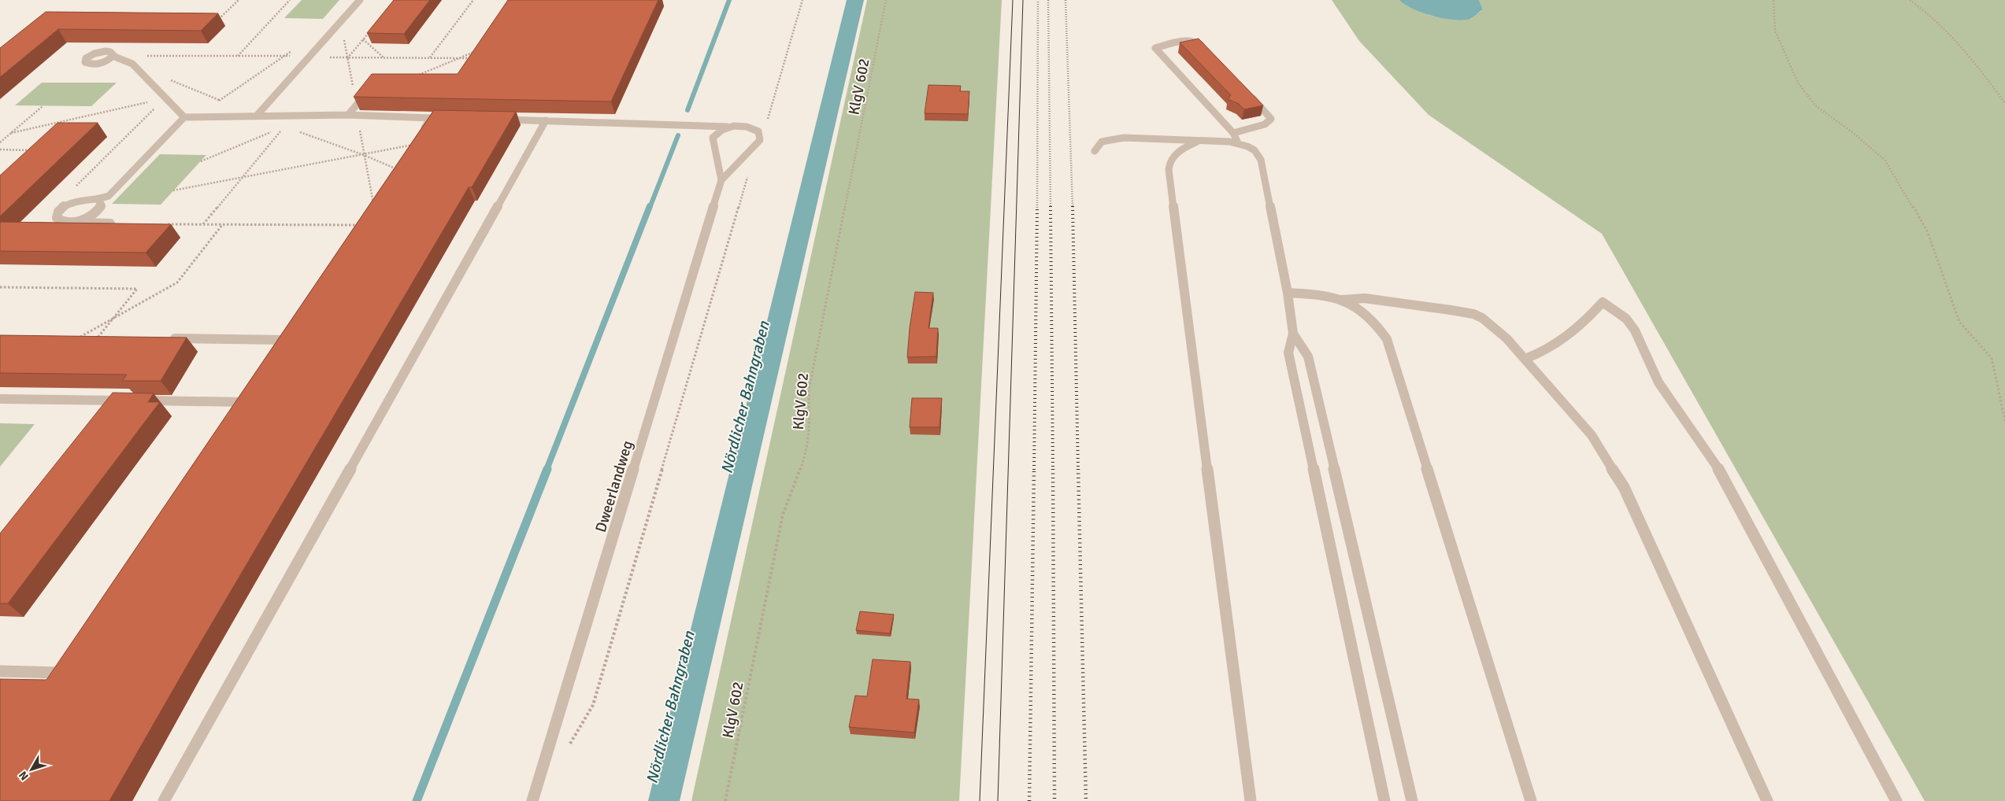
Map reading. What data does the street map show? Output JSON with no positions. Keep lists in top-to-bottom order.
{
  "streets": {
    "street": ["Dweerlandweg"],
    "path": ["KlgV 602"]
  },
  "water": ["Nördlicher Bahngraben"],
  "north": "bottom left"
}
